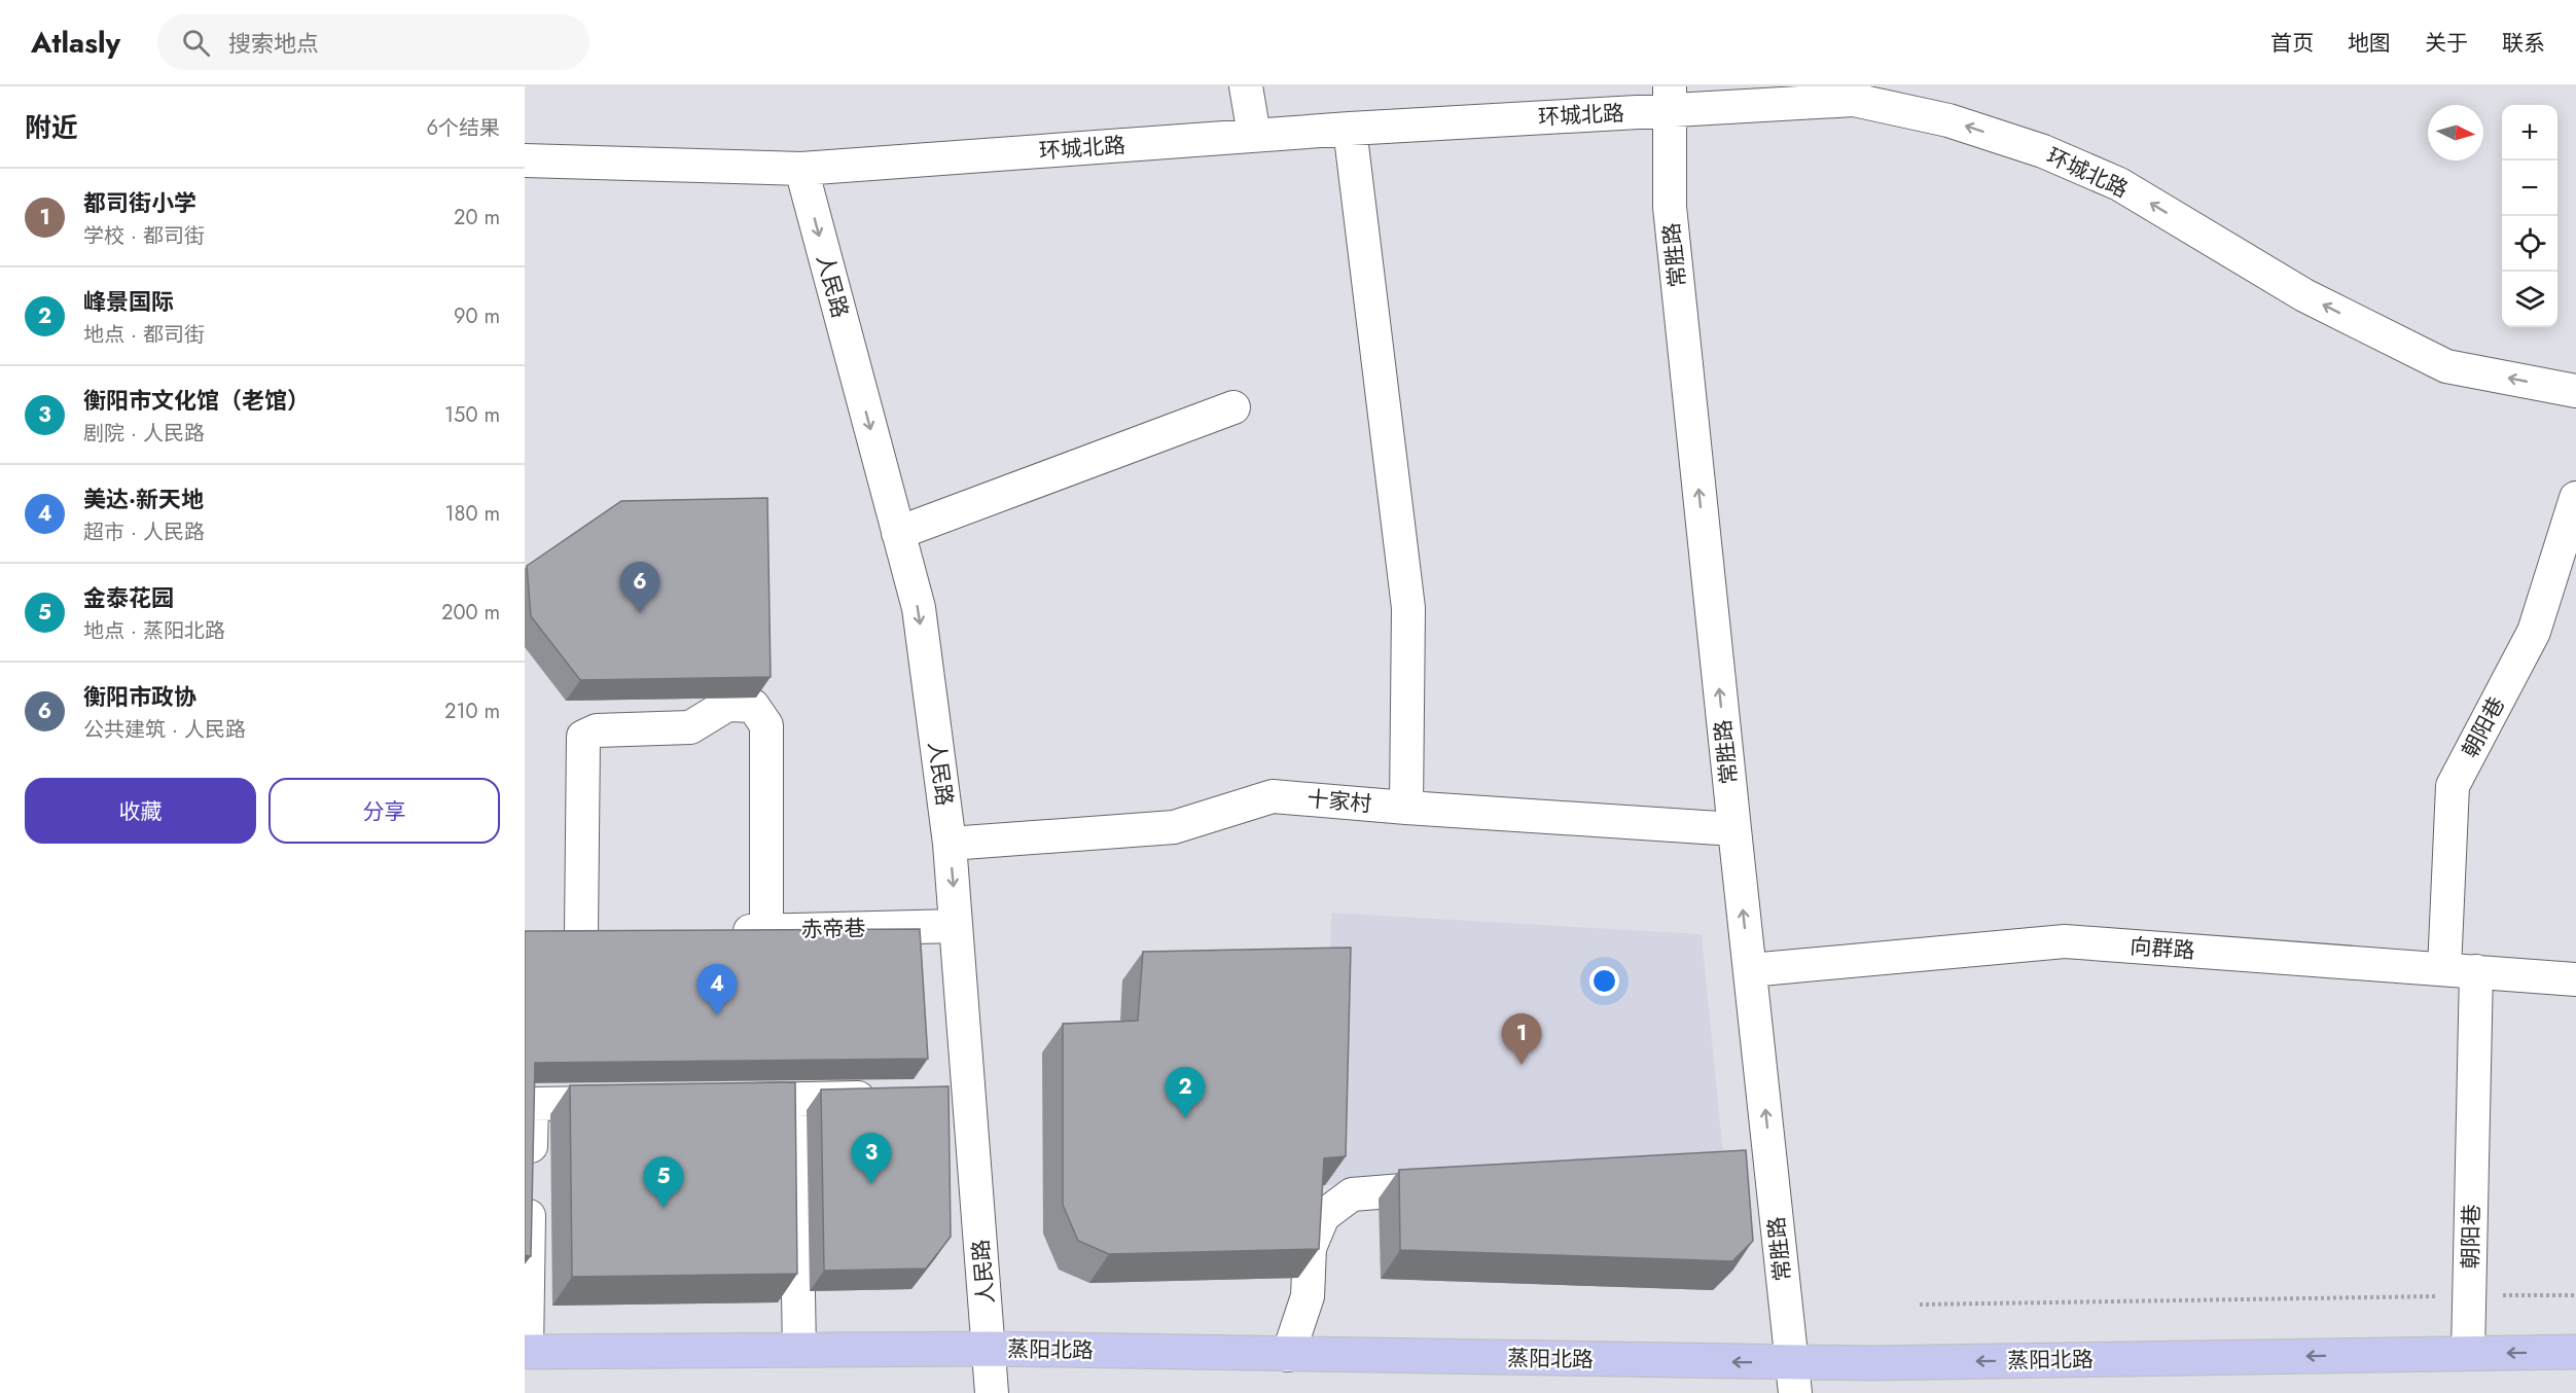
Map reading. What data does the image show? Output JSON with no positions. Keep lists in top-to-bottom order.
{
  "streets": {
    "main road": ["蒸阳北路"],
    "street": [
      "环城北路",
      "常胜路",
      "人民路",
      "朝阳巷",
      "十家村",
      "赤帝巷",
      "向群路"
    ]
  },
  "crossings": [
    ["环城北路", "常胜路"],
    ["环城北路", "人民路"],
    ["常胜路", "十家村"],
    ["常胜路", "向群路"],
    ["常胜路", "蒸阳北路"],
    ["人民路", "十家村"],
    ["人民路", "赤帝巷"],
    ["人民路", "蒸阳北路"],
    ["朝阳巷", "向群路"],
    ["朝阳巷", "蒸阳北路"]
  ],
  "one_way": [
    "环城北路",
    "常胜路",
    "人民路",
    "蒸阳北路"
  ],
  "north": "right",
  "page": {
    "header": "Atlasly",
    "search": "搜索地点",
    "nav": [
      "首页",
      "地图",
      "关于",
      "联系"
    ],
    "heading": ["附近", "6个结果"],
    "map_buttons": ["+", "−"],
    "list": [
      {
        "mark": "1",
        "name": "都司街小学",
        "note": "学校 · 都司街",
        "value": "20 m"
      },
      {
        "mark": "2",
        "name": "峰景国际",
        "note": "地点 · 都司街",
        "value": "90 m"
      },
      {
        "mark": "3",
        "name": "衡阳市文化馆（老馆）",
        "note": "剧院 · 人民路",
        "value": "150 m"
      },
      {
        "mark": "4",
        "name": "美达·新天地",
        "note": "超市 · 人民路",
        "value": "180 m"
      },
      {
        "mark": "5",
        "name": "金泰花园",
        "note": "地点 · 蒸阳北路",
        "value": "200 m"
      },
      {
        "mark": "6",
        "name": "衡阳市政协",
        "note": "公共建筑 · 人民路",
        "value": "210 m"
      }
    ],
    "pins": [
      "6",
      "4",
      "1",
      "2",
      "3",
      "5"
    ],
    "buttons": ["收藏", "分享"]
  }
}
